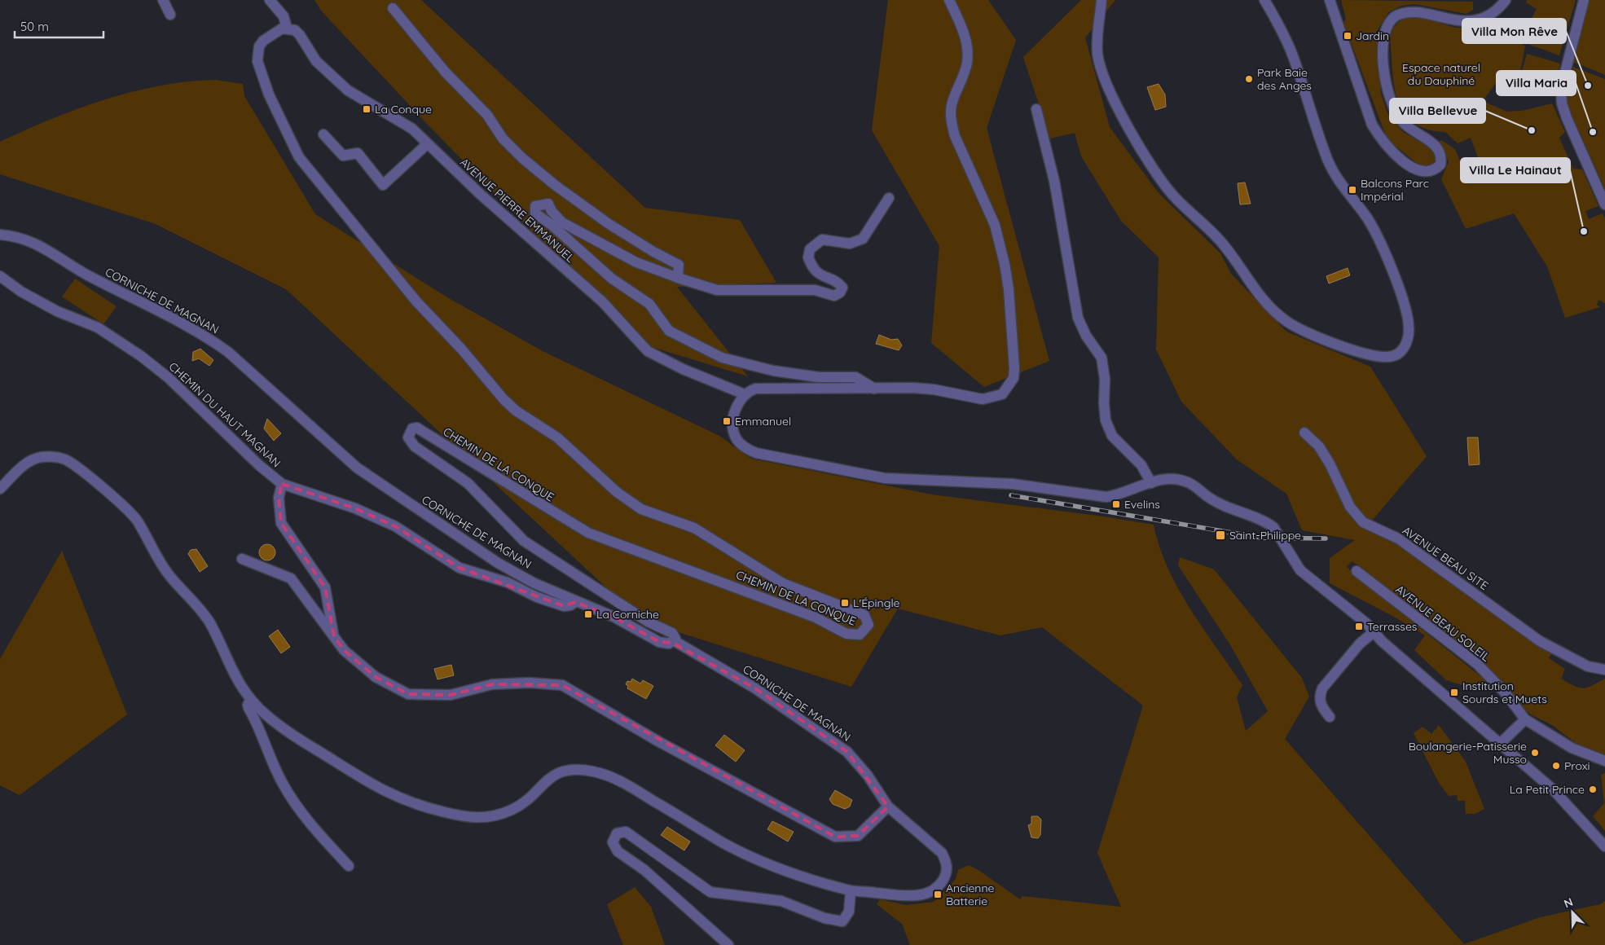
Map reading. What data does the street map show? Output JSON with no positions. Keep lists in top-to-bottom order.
{
  "streets": {
    "street": [
      "AVENUE PIERRE EMMANUEL",
      "CORNICHE DE MAGNAN",
      "CHEMIN DU HAUT MAGNAN",
      "CHEMIN DE LA CONQUE",
      "AVENUE BEAU SITE",
      "AVENUE BEAU SOLEIL"
    ]
  },
  "crossings": [
    ["AVENUE PIERRE EMMANUEL", "CHEMIN DE LA CONQUE"],
    ["CORNICHE DE MAGNAN", "CHEMIN DU HAUT MAGNAN"],
    ["CORNICHE DE MAGNAN", "CHEMIN DE LA CONQUE"]
  ],
  "parks": ["Espace naturel du Dauphiné"],
  "places": {
    "transit": [
      "Jardin",
      "La Conque",
      "Balcons Parc Impérial",
      "Emmanuel",
      "Evelins",
      "Saint-Philippe",
      "L'Épingle",
      "La Corniche",
      "Terrasses",
      "Institution Sourds et Muets",
      "Ancienne Batterie"
    ],
    "other": [
      "Park Baie des Anges",
      "Villa Mon Rêve",
      "Villa Bellevue",
      "Villa Maria",
      "Villa Le Hainaut",
      "Boulangerie-Patisserie Musso",
      "Proxi",
      "La Petit Prince"
    ]
  },
  "scale_bar": "50 m",
  "north": "top left"
}
